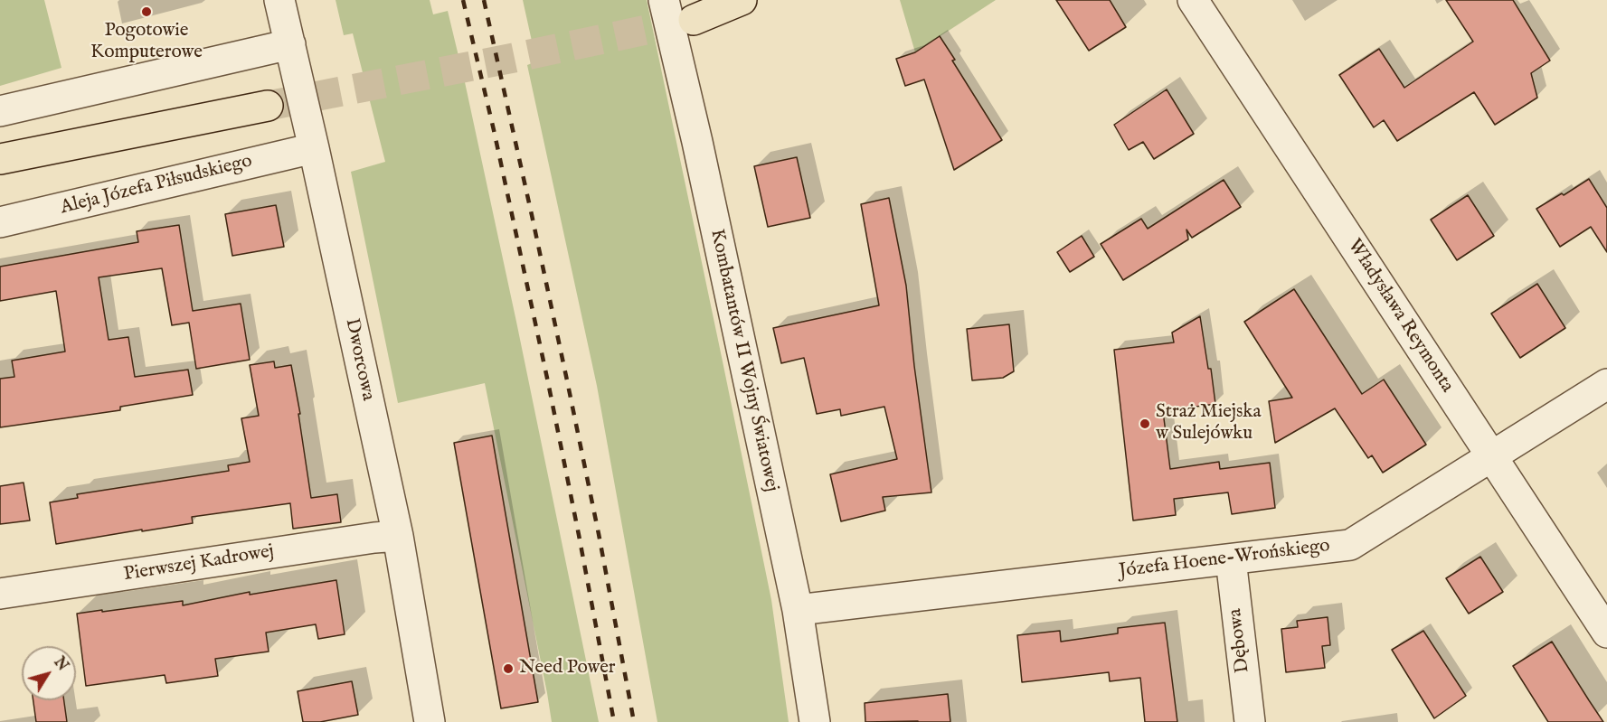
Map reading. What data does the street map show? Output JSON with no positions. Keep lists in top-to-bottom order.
{
  "streets": {
    "street": [
      "Aleja Józefa Piłsudskiego",
      "Władysława Reymonta",
      "Dworcowa",
      "Kombatantów II Wojny Światowej",
      "Józefa Hoene-Wrońskiego",
      "Pierwszej Kadrowej",
      "Dębowa"
    ]
  },
  "crossings": [
    ["Aleja Józefa Piłsudskiego", "Dworcowa"],
    ["Władysława Reymonta", "Józefa Hoene-Wrońskiego"],
    ["Dworcowa", "Pierwszej Kadrowej"],
    ["Kombatantów II Wojny Światowej", "Józefa Hoene-Wrońskiego"],
    ["Józefa Hoene-Wrońskiego", "Dębowa"]
  ],
  "places": ["Pogotowie Komputerowe", "Straż Miejska w Sulejówku", "Need Power"],
  "north": "top right"
}
